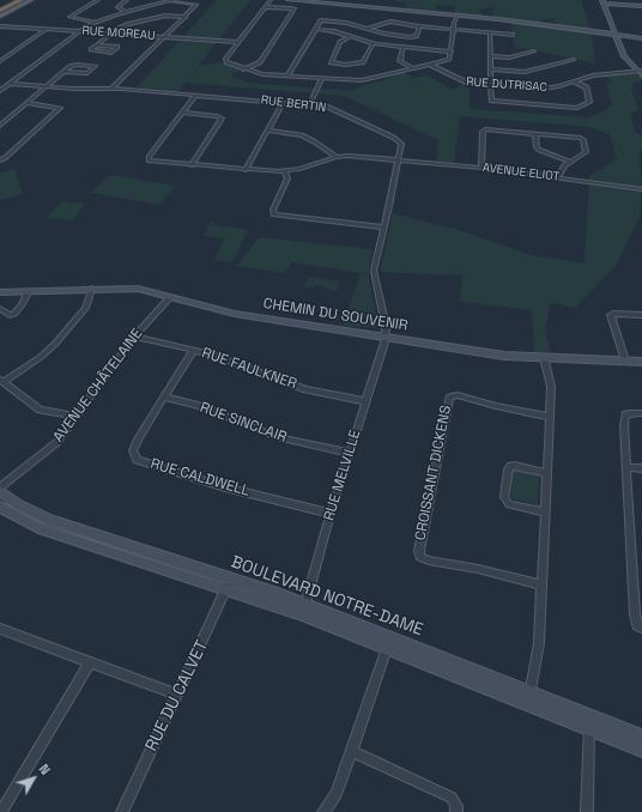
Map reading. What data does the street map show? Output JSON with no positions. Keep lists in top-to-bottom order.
{
  "streets": {
    "street": [
      "RUE MOREAU",
      "RUE DUTRISAC",
      "RUE BERTIN",
      "AVENUE ELIOT",
      "CHEMIN DU SOUVENIR",
      "RUE FAULKNER",
      "AVENUE CHÂTELAINE",
      "RUE SINCLAIR",
      "CROISSANT DICKENS",
      "RUE MELVILLE",
      "RUE CALDWELL",
      "BOULEVARD NOTRE-DAME",
      "RUE DU CALVET"
    ]
  },
  "crossings": [
    ["RUE BERTIN", "AVENUE ELIOT"],
    ["RUE BERTIN", "CHEMIN DU SOUVENIR"],
    ["RUE BERTIN", "RUE MELVILLE"],
    ["CHEMIN DU SOUVENIR", "AVENUE CHÂTELAINE"],
    ["CHEMIN DU SOUVENIR", "RUE MELVILLE"],
    ["RUE FAULKNER", "AVENUE CHÂTELAINE"],
    ["RUE FAULKNER", "RUE MELVILLE"],
    ["RUE FAULKNER", "RUE CALDWELL"],
    ["AVENUE CHÂTELAINE", "BOULEVARD NOTRE-DAME"],
    ["RUE SINCLAIR", "RUE MELVILLE"],
    ["RUE SINCLAIR", "RUE CALDWELL"],
    ["RUE MELVILLE", "RUE CALDWELL"],
    ["RUE MELVILLE", "BOULEVARD NOTRE-DAME"],
    ["BOULEVARD NOTRE-DAME", "RUE DU CALVET"]
  ],
  "north": "top right"
}
